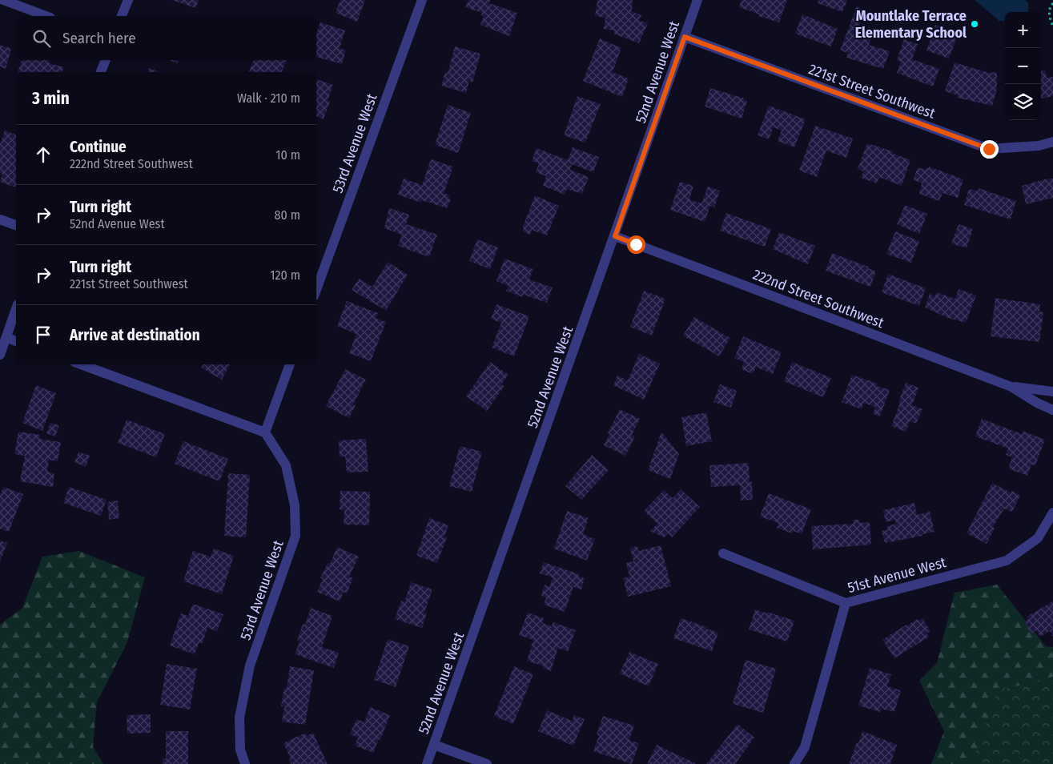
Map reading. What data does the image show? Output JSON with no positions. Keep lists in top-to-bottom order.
{
  "streets": {
    "street": [
      "52nd Avenue West",
      "221st Street Southwest",
      "53rd Avenue West",
      "222nd Street Southwest",
      "51st Avenue West"
    ]
  },
  "crossings": [
    ["52nd Avenue West", "221st Street Southwest"],
    ["52nd Avenue West", "222nd Street Southwest"]
  ],
  "places": ["Mountlake Terrace Elementary School"],
  "page": {
    "map_buttons": ["+", "−"],
    "search": "Search here",
    "heading": ["3 min", "Walk · 210 m"],
    "list": [
      ["Continue", "222nd Street Southwest", "10 m"],
      ["Turn right", "52nd Avenue West", "80 m"],
      ["Turn right", "221st Street Southwest", "120 m"],
      "Arrive at destination"
    ]
  }
}
